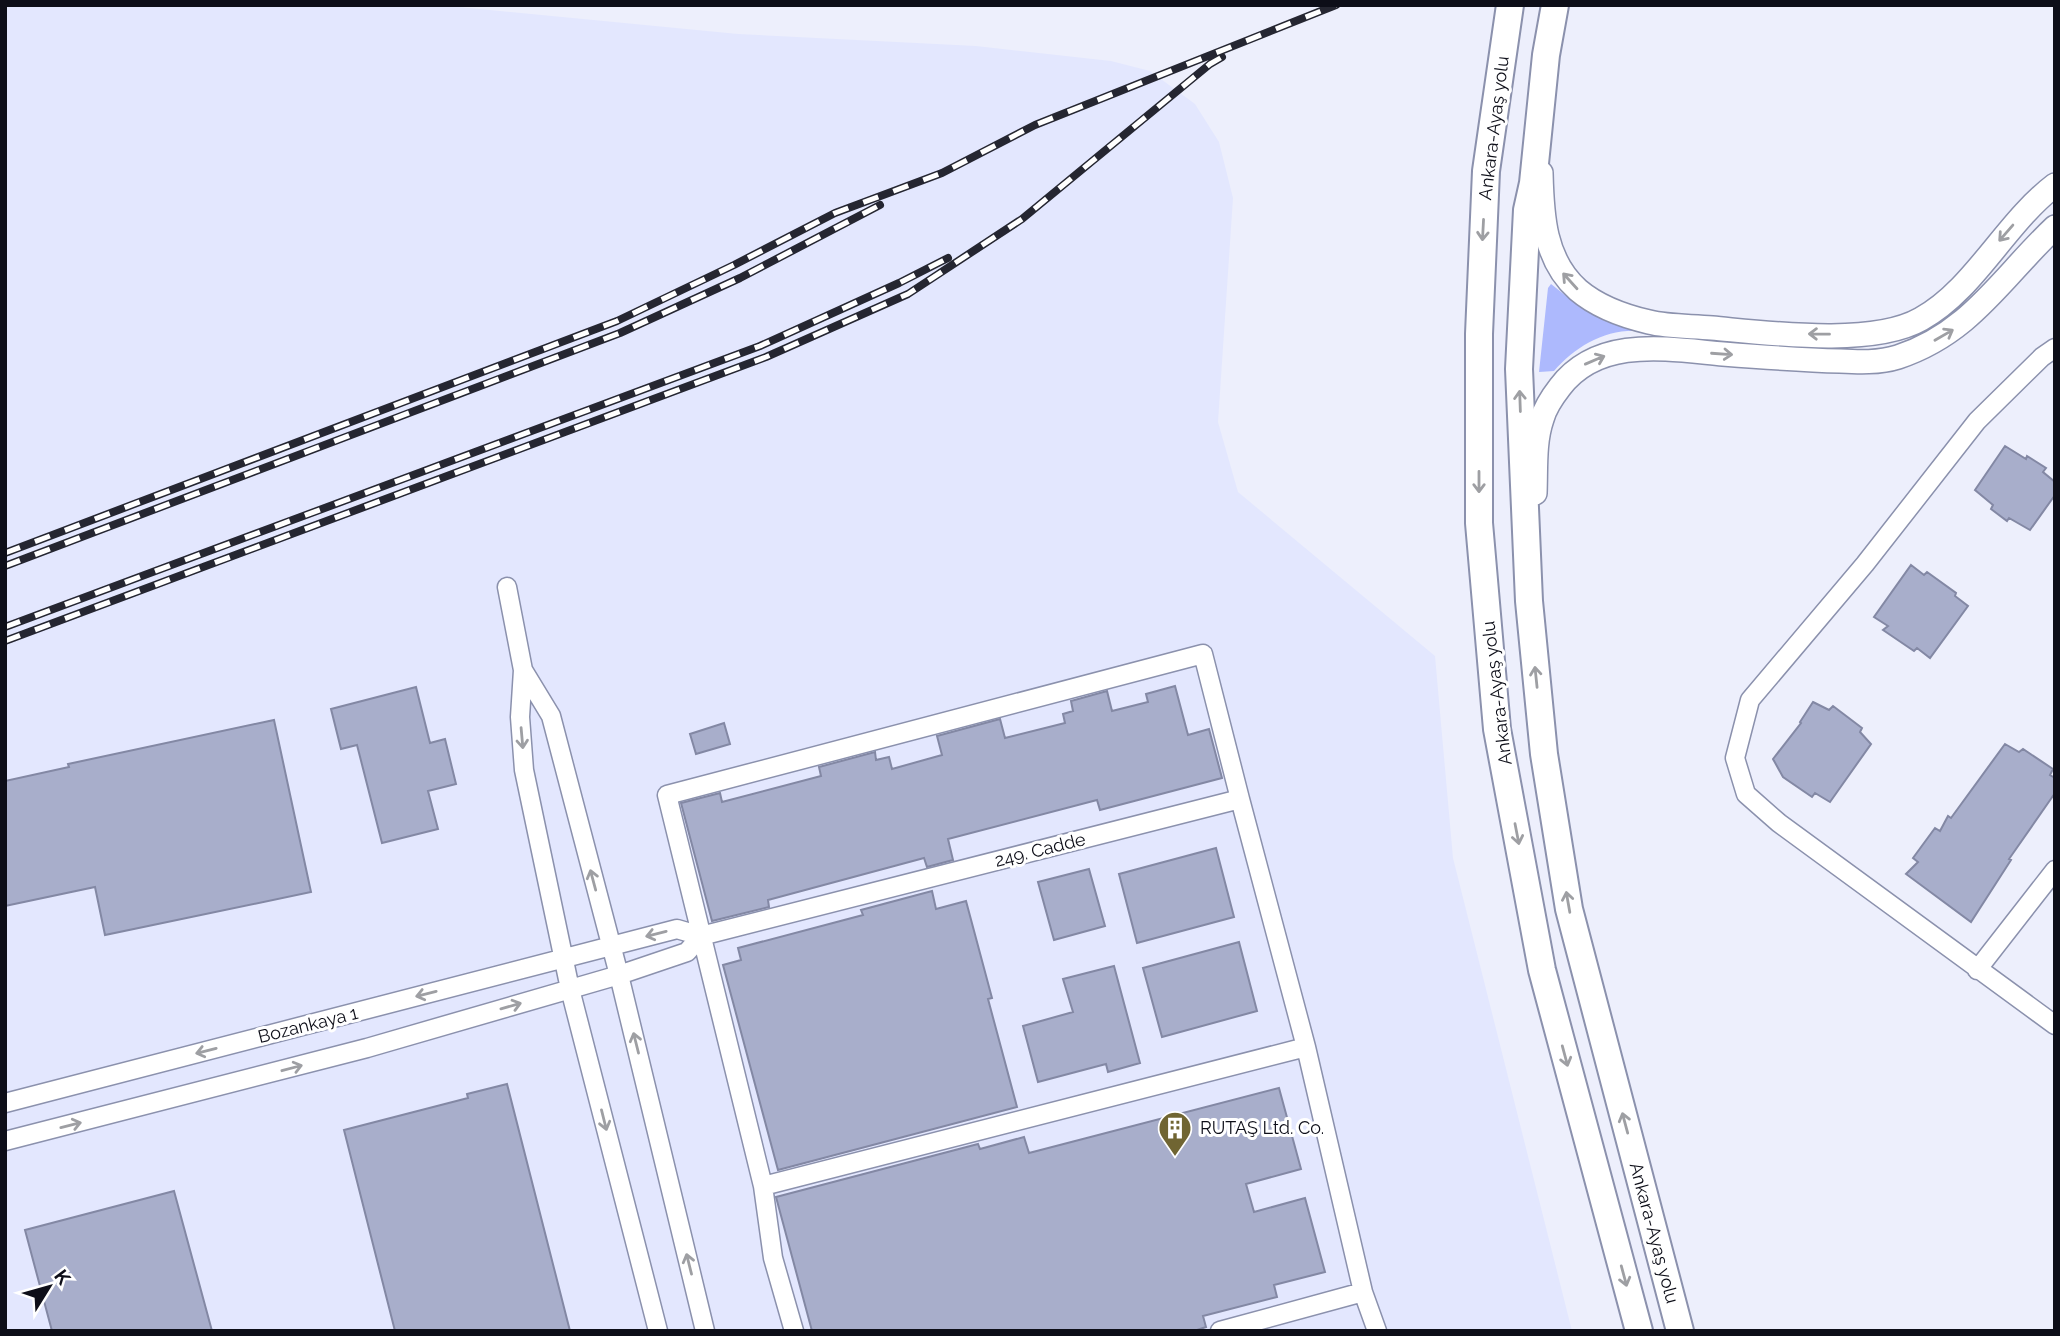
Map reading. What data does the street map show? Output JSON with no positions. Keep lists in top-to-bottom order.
{
  "streets": {
    "highway": ["Ankara-Ayaş yolu"],
    "street": ["249. Cadde", "Bozankaya 1"]
  },
  "crossings": [
    ["249. Cadde", "Bozankaya 1"]
  ],
  "places": {
    "building": ["RUTAŞ Ltd. Co."]
  },
  "north": "top right"
}
